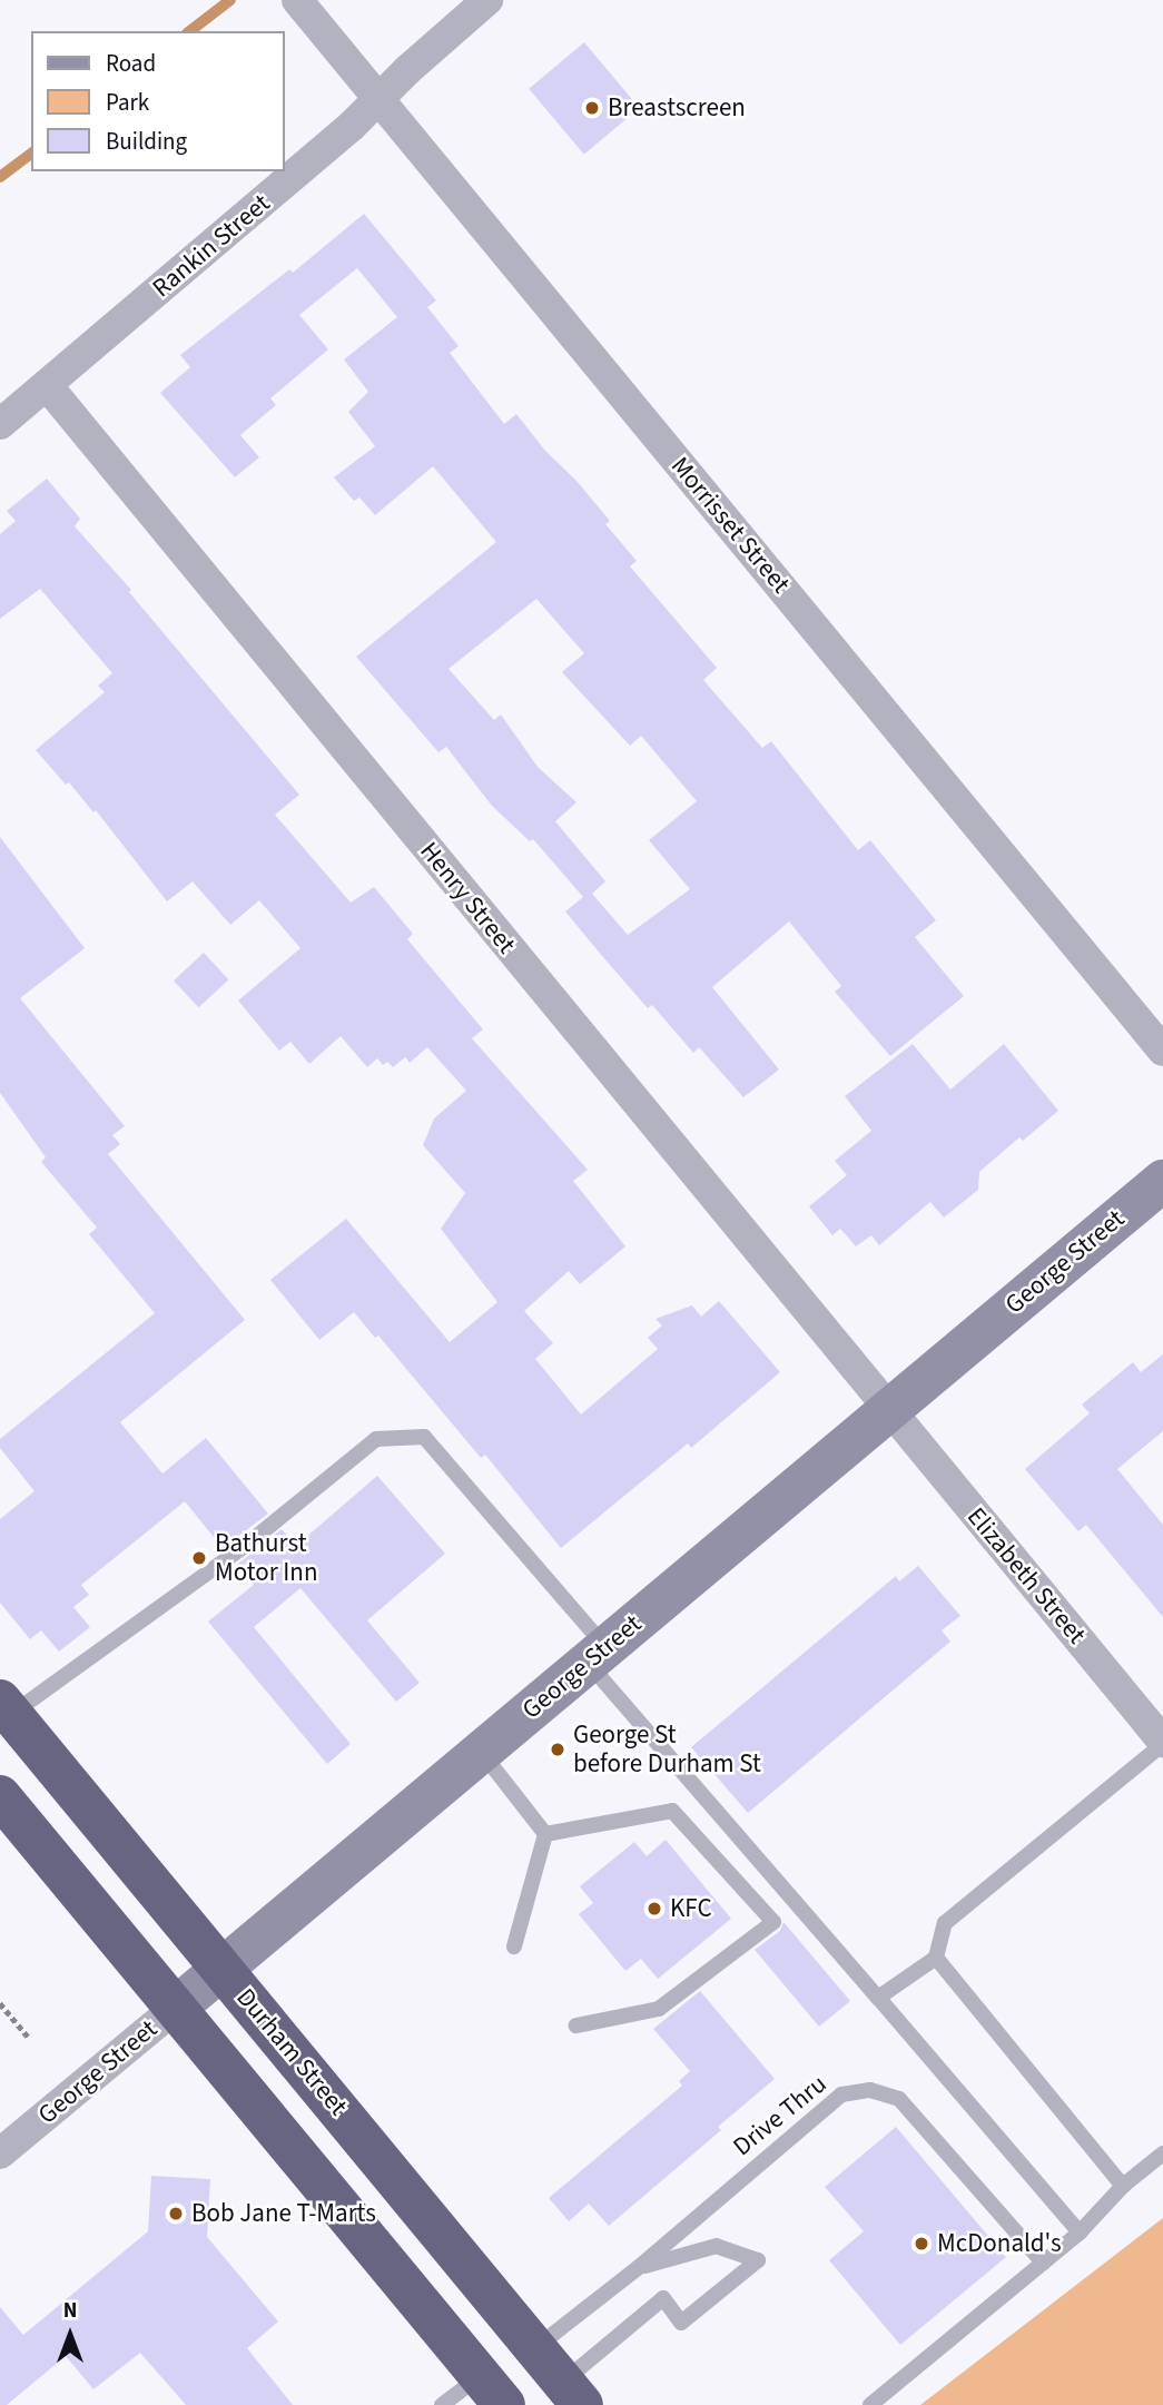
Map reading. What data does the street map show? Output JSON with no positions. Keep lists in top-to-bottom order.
{
  "streets": {
    "highway": ["Durham Street"],
    "main road": ["George Street"],
    "street": [
      "Rankin Street",
      "Morrisset Street",
      "Henry Street",
      "Elizabeth Street"
    ],
    "lane": ["Drive Thru"]
  },
  "crossings": [
    ["Rankin Street", "Morrisset Street"],
    ["Rankin Street", "Henry Street"],
    ["Henry Street", "George Street"],
    ["Henry Street", "Elizabeth Street"],
    ["George Street", "Elizabeth Street"],
    ["George Street", "Durham Street"],
    ["Durham Street", "Drive Thru"]
  ],
  "places": [
    "Breastscreen",
    "Bathurst Motor Inn",
    "George St before Durham St",
    "KFC",
    "Bob Jane T-Marts",
    "McDonald's"
  ],
  "legend": ["Road", "Park", "Building"],
  "north": "top"
}
